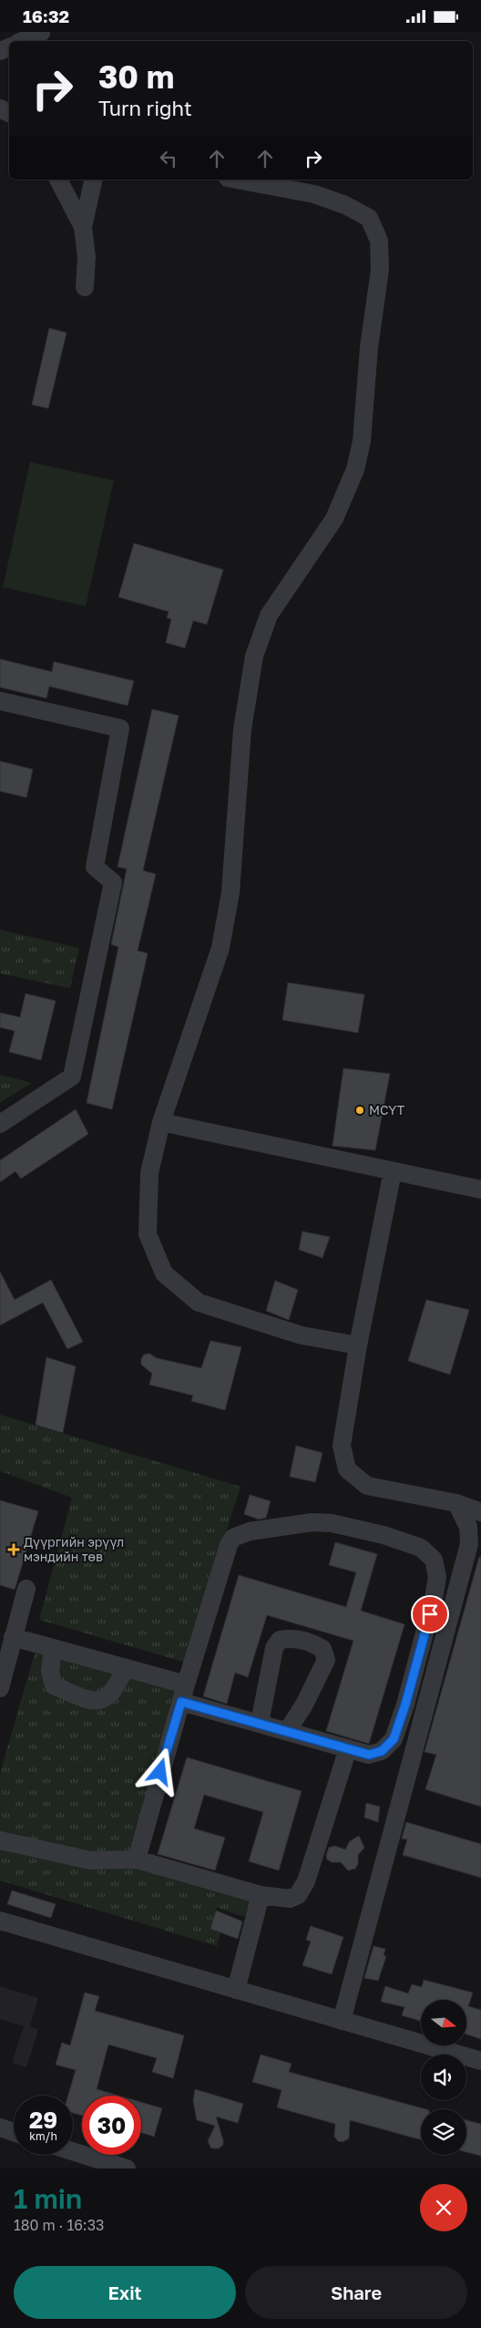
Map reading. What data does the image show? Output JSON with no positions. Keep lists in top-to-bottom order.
{
  "places": {
    "other": ["МСҮТ"],
    "health": ["Дүүргийн эрүүл мэндийн төв"]
  },
  "north": "right",
  "page": {
    "status": "16:32",
    "turn": ["30 m", "Turn right"],
    "speed": "29 km/h",
    "limit": "30",
    "heading": ["1 min", "180 m · 16:33"],
    "buttons": ["Exit", "Share"]
  }
}
